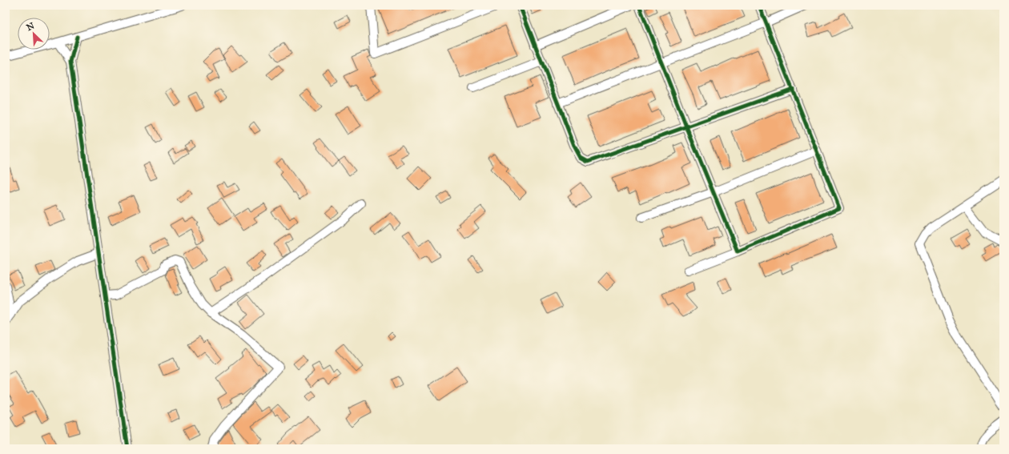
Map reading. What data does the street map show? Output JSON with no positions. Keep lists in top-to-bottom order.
{
  "north": "top left"
}
